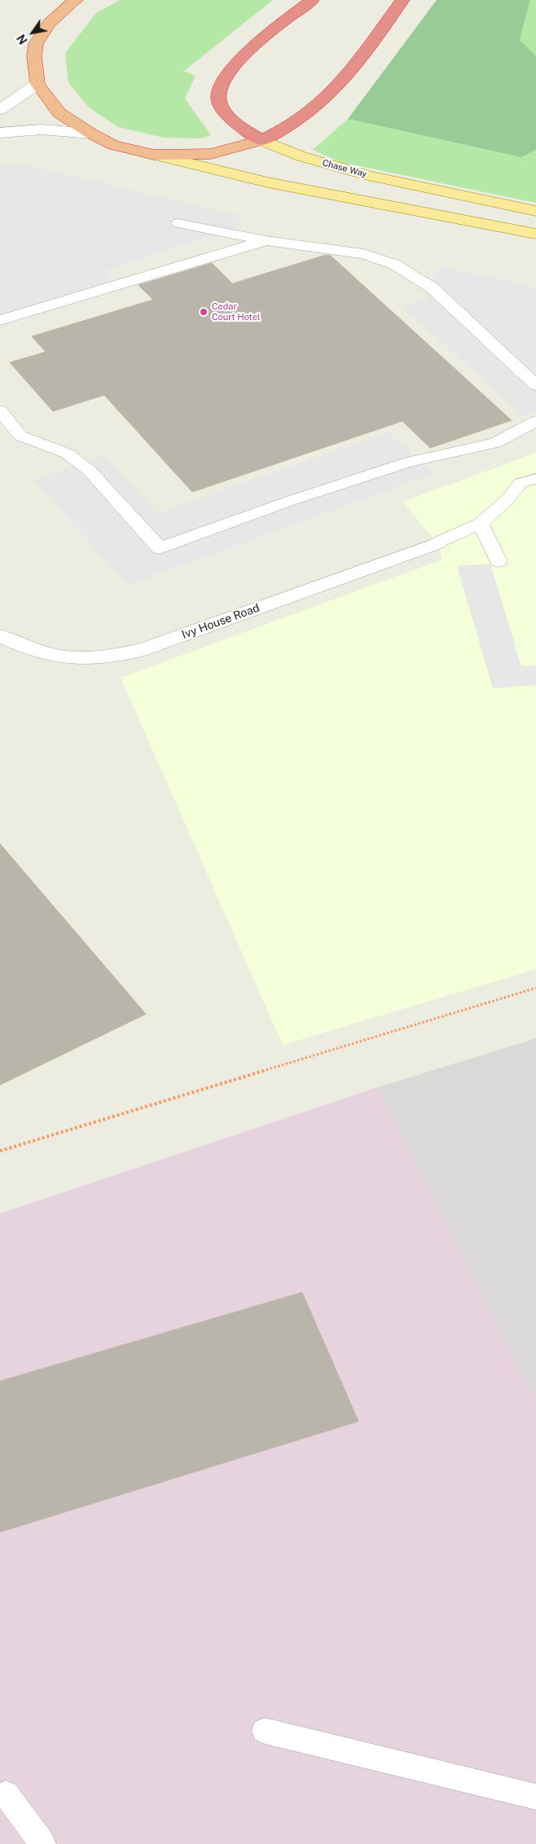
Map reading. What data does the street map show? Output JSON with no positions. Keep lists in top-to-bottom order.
{
  "streets": {
    "main road": ["Chase Way"],
    "street": ["Ivy House Road"]
  },
  "places": ["Cedar Court Hotel"],
  "north": "bottom left"
}
